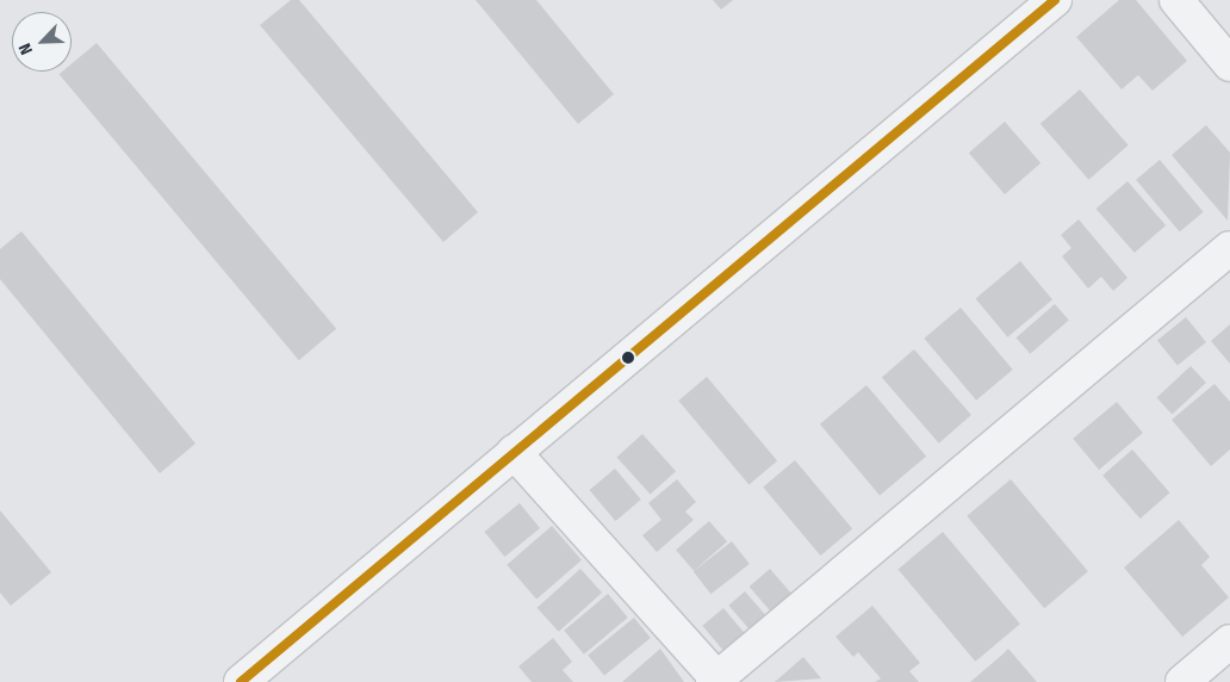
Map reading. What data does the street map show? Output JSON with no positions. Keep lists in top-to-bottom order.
{
  "north": "bottom left"
}
